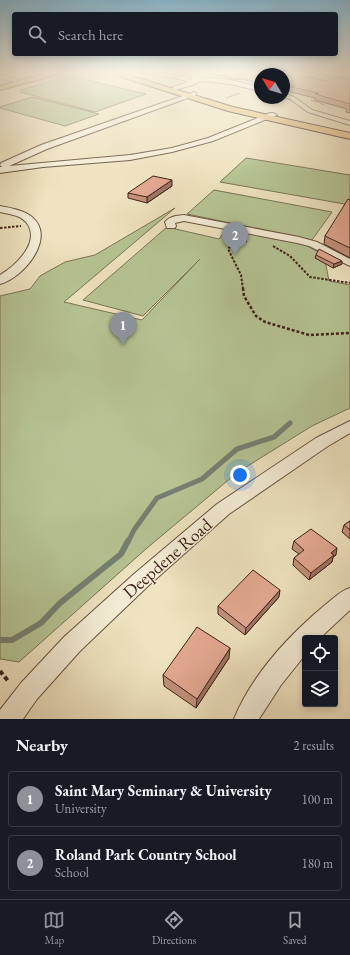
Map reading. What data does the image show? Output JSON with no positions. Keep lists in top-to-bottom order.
{
  "streets": {
    "street": ["Deepdene Road"]
  },
  "north": "top left",
  "page": {
    "search": "Search here",
    "pins": ["2", "1"],
    "heading": ["Nearby", "2 results"],
    "list": [
      {
        "mark": "1",
        "name": "Saint Mary Seminary & University",
        "note": "University",
        "value": "100 m"
      },
      {
        "mark": "2",
        "name": "Roland Park Country School",
        "note": "School",
        "value": "180 m"
      }
    ],
    "nav": ["Map", "Directions", "Saved"]
  }
}
